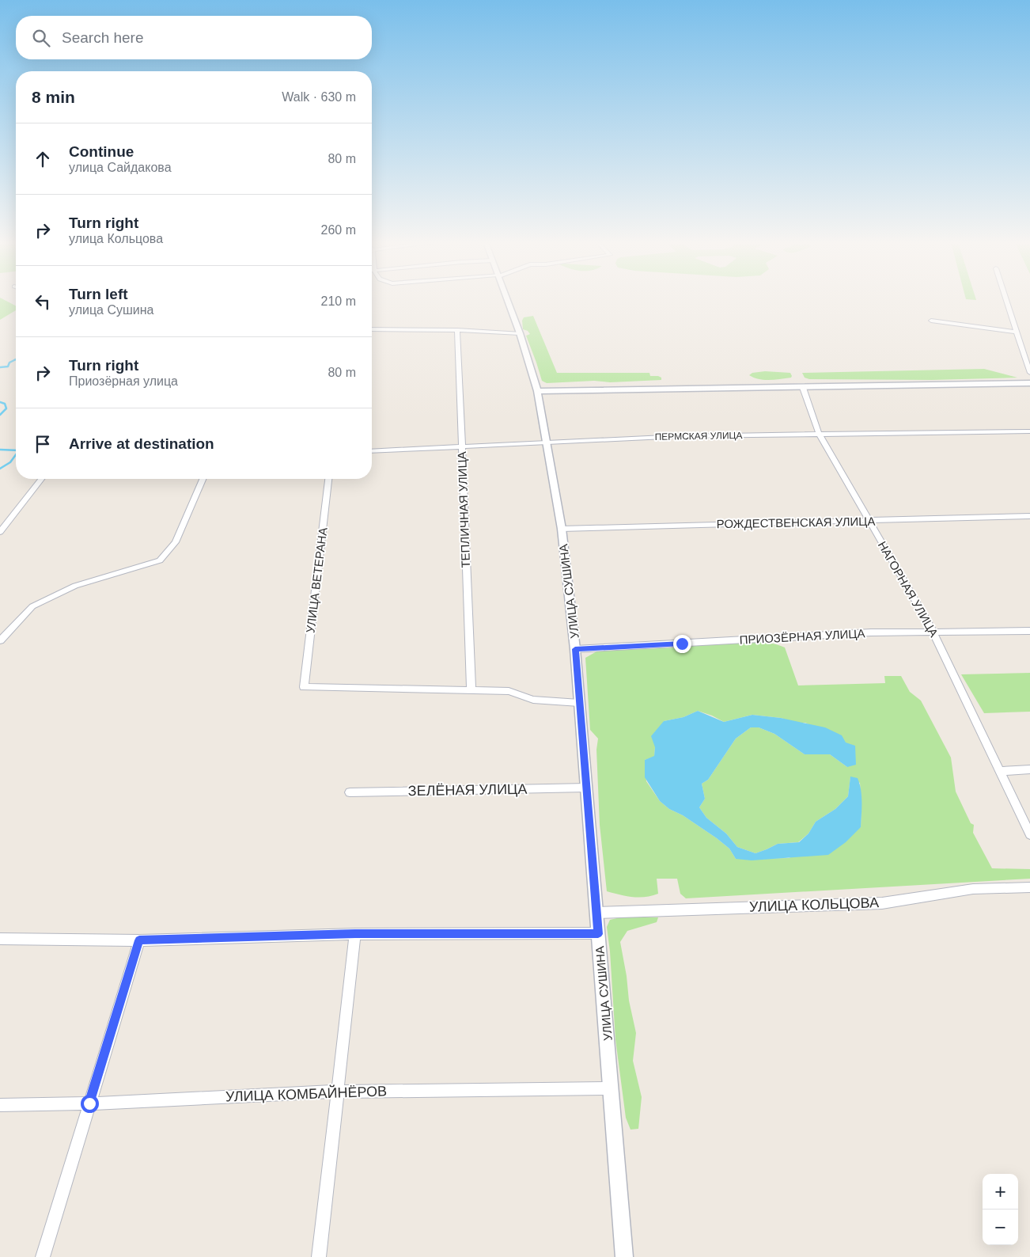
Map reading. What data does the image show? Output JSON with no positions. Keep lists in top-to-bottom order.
{
  "streets": {
    "street": [
      "ПЕРМСКАЯ УЛИЦА",
      "ТЕПЛИЧНАЯ УЛИЦА",
      "РОЖДЕСТВЕНСКАЯ УЛИЦА",
      "УЛИЦА ВЕТЕРАНА",
      "НАГОРНАЯ УЛИЦА",
      "УЛИЦА СУШИНА",
      "ПРИОЗЁРНАЯ УЛИЦА",
      "ЗЕЛЁНАЯ УЛИЦА",
      "УЛИЦА КОЛЬЦОВА",
      "УЛИЦА КОМБАЙНЁРОВ"
    ]
  },
  "crossings": [
    ["ПЕРМСКАЯ УЛИЦА", "ТЕПЛИЧНАЯ УЛИЦА"],
    ["ПЕРМСКАЯ УЛИЦА", "НАГОРНАЯ УЛИЦА"],
    ["ПЕРМСКАЯ УЛИЦА", "УЛИЦА СУШИНА"],
    ["ТЕПЛИЧНАЯ УЛИЦА", "УЛИЦА ВЕТЕРАНА"],
    ["РОЖДЕСТВЕНСКАЯ УЛИЦА", "НАГОРНАЯ УЛИЦА"],
    ["РОЖДЕСТВЕНСКАЯ УЛИЦА", "УЛИЦА СУШИНА"],
    ["НАГОРНАЯ УЛИЦА", "ПРИОЗЁРНАЯ УЛИЦА"],
    ["УЛИЦА СУШИНА", "ПРИОЗЁРНАЯ УЛИЦА"],
    ["УЛИЦА СУШИНА", "ЗЕЛЁНАЯ УЛИЦА"],
    ["УЛИЦА СУШИНА", "УЛИЦА КОЛЬЦОВА"],
    ["УЛИЦА СУШИНА", "УЛИЦА КОМБАЙНЁРОВ"]
  ],
  "page": {
    "search": "Search here",
    "heading": ["8 min", "Walk · 630 m"],
    "list": [
      ["Continue", "улица Сайдакова", "80 m"],
      ["Turn right", "улица Кольцова", "260 m"],
      ["Turn left", "улица Сушина", "210 m"],
      ["Turn right", "Приозёрная улица", "80 m"],
      "Arrive at destination"
    ],
    "map_buttons": ["+", "−"]
  }
}
